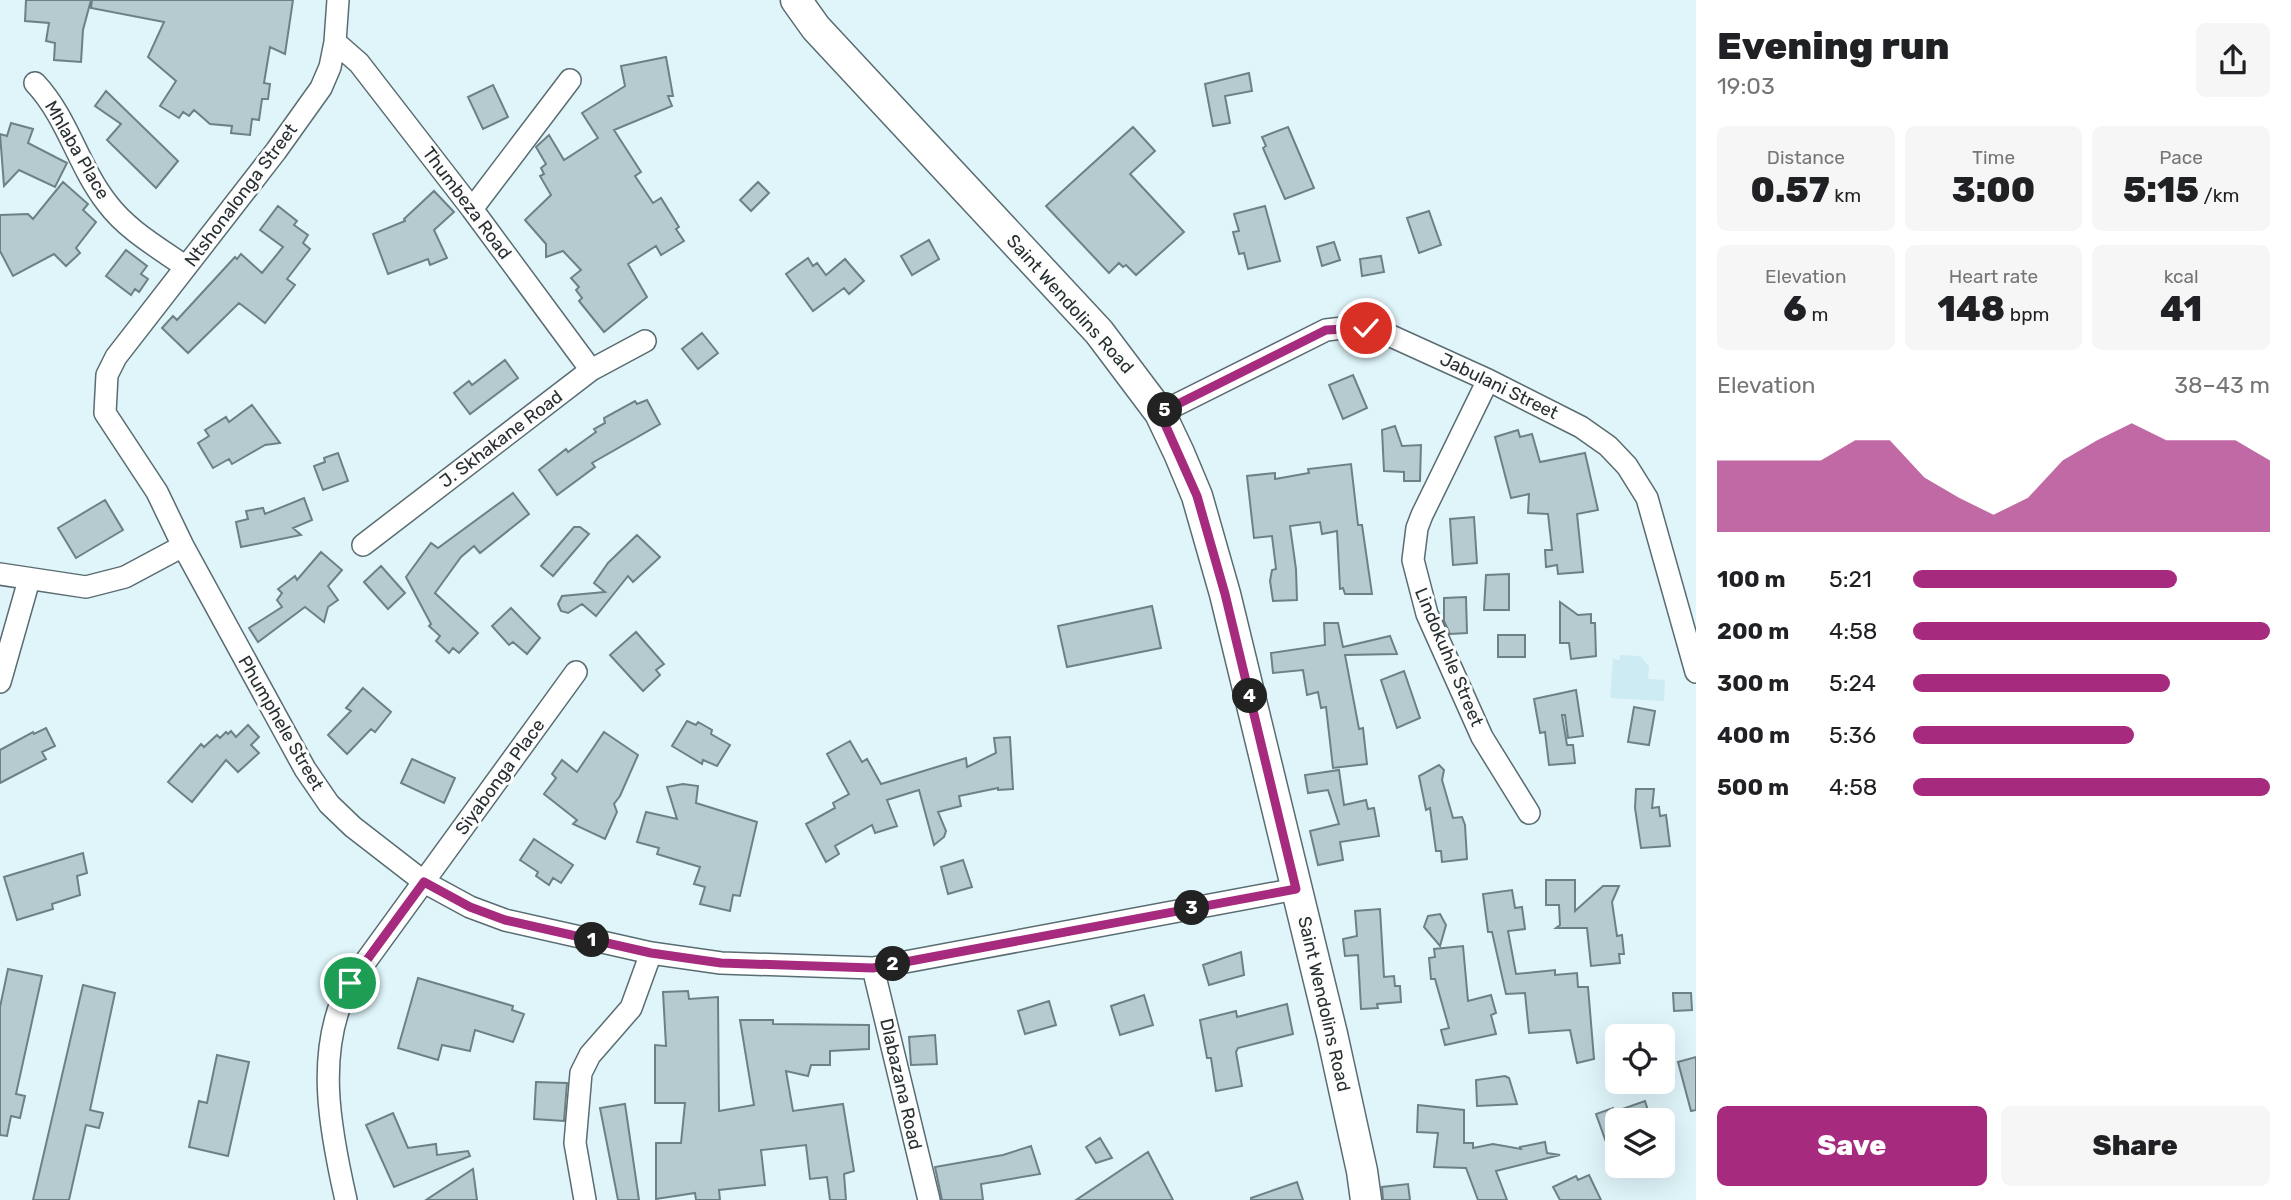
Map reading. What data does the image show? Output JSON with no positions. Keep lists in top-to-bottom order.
{
  "streets": {
    "street": [
      "Mhlaba Place",
      "Ntshonalonga Street",
      "Thumbeza Road",
      "Saint Wendolins Road",
      "Jabulani Street",
      "J. Skhakane Road",
      "Lindokuhle Street",
      "Phumphele Street",
      "Siyabonga Place",
      "Dlabazana Road"
    ]
  },
  "crossings": [
    ["Mhlaba Place", "Ntshonalonga Street"],
    ["Ntshonalonga Street", "Thumbeza Road"],
    ["Ntshonalonga Street", "Phumphele Street"],
    ["Thumbeza Road", "J. Skhakane Road"],
    ["Saint Wendolins Road", "Jabulani Street"],
    ["Saint Wendolins Road", "Phumphele Street"],
    ["Jabulani Street", "Lindokuhle Street"],
    ["Phumphele Street", "Siyabonga Place"],
    ["Phumphele Street", "Dlabazana Road"]
  ],
  "page": {
    "heading": ["Evening run", "19:03"],
    "stats": [
      ["Distance", "0.57 km"],
      ["Time", "3:00"],
      ["Pace", "5:15 /km"],
      ["Elevation", "6 m"],
      ["Heart rate", "148 bpm"],
      ["kcal", "41"]
    ],
    "chart": ["Elevation", "38–43 m"],
    "pins": [
      "5",
      "4",
      "3",
      "1",
      "2"
    ],
    "list": [
      {
        "name": "100 m",
        "note": "5:21"
      },
      {
        "name": "200 m",
        "note": "4:58"
      },
      {
        "name": "300 m",
        "note": "5:24"
      },
      {
        "name": "400 m",
        "note": "5:36"
      },
      {
        "name": "500 m",
        "note": "4:58"
      }
    ],
    "buttons": ["Save", "Share"]
  }
}
